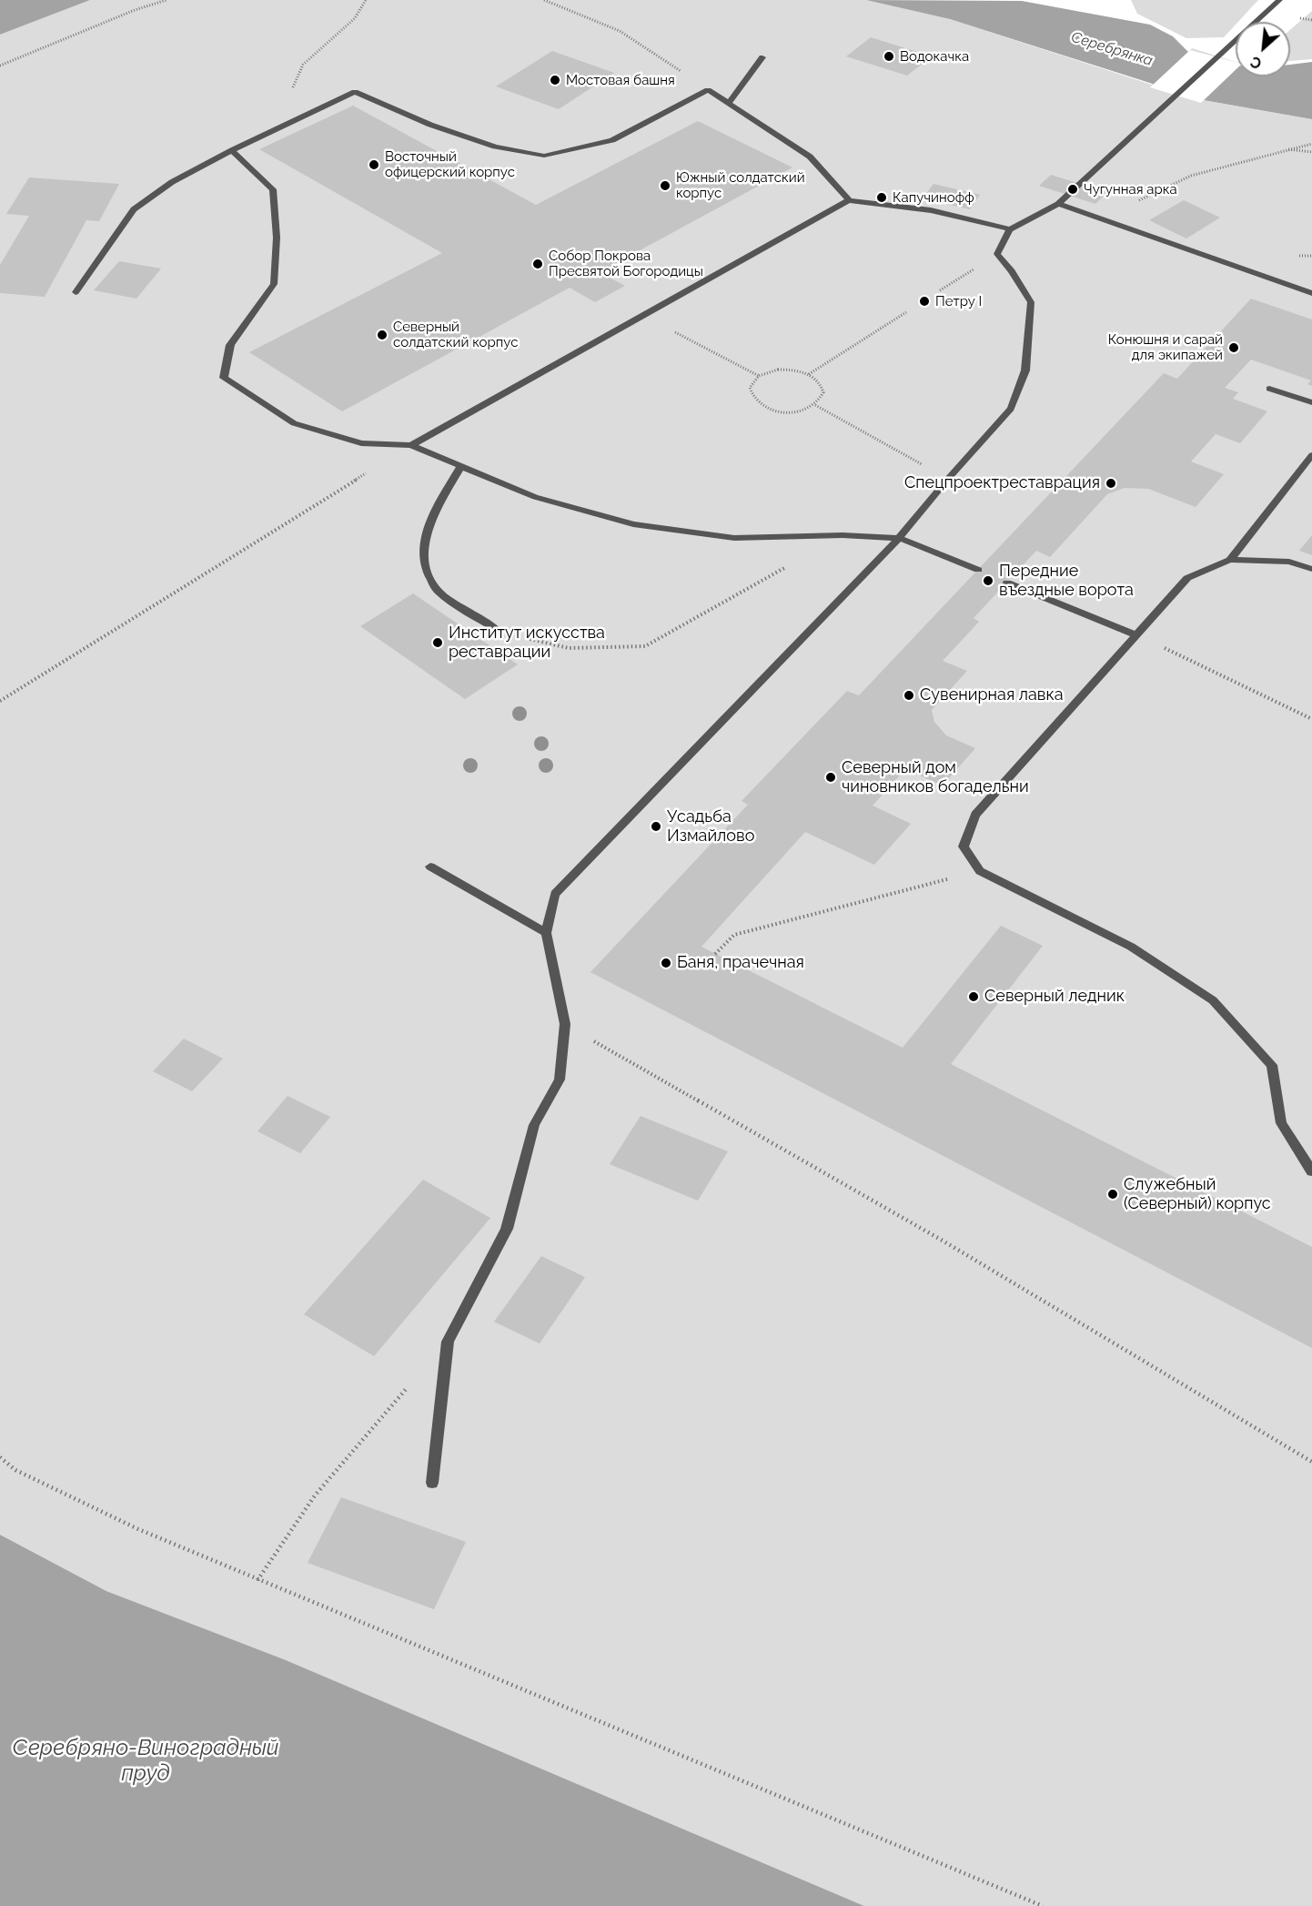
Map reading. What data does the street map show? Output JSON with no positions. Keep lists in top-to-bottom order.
{
  "water": ["Серебрянка", "Серебряно-Виноградный пруд"],
  "places": [
    "Водокачка",
    "Мостовая башня",
    "Восточный офицерский корпус",
    "Южный солдатский корпус",
    "Чугунная арка",
    "Капучинофф",
    "Собор Покрова Пресвятой Богородицы",
    "Петру I",
    "Северный солдатский корпус",
    "Конюшня и сарай для экипажей",
    "Спецпроектреставрация",
    "Передние въездные ворота",
    "Институт искусства реставрации",
    "Сувенирная лавка",
    "Северный дом чиновников богадельни",
    "Усадьба Измайлово",
    "Баня, прачечная",
    "Северный ледник",
    "Служебный (Северный) корпус"
  ],
  "north": "bottom left"
}
